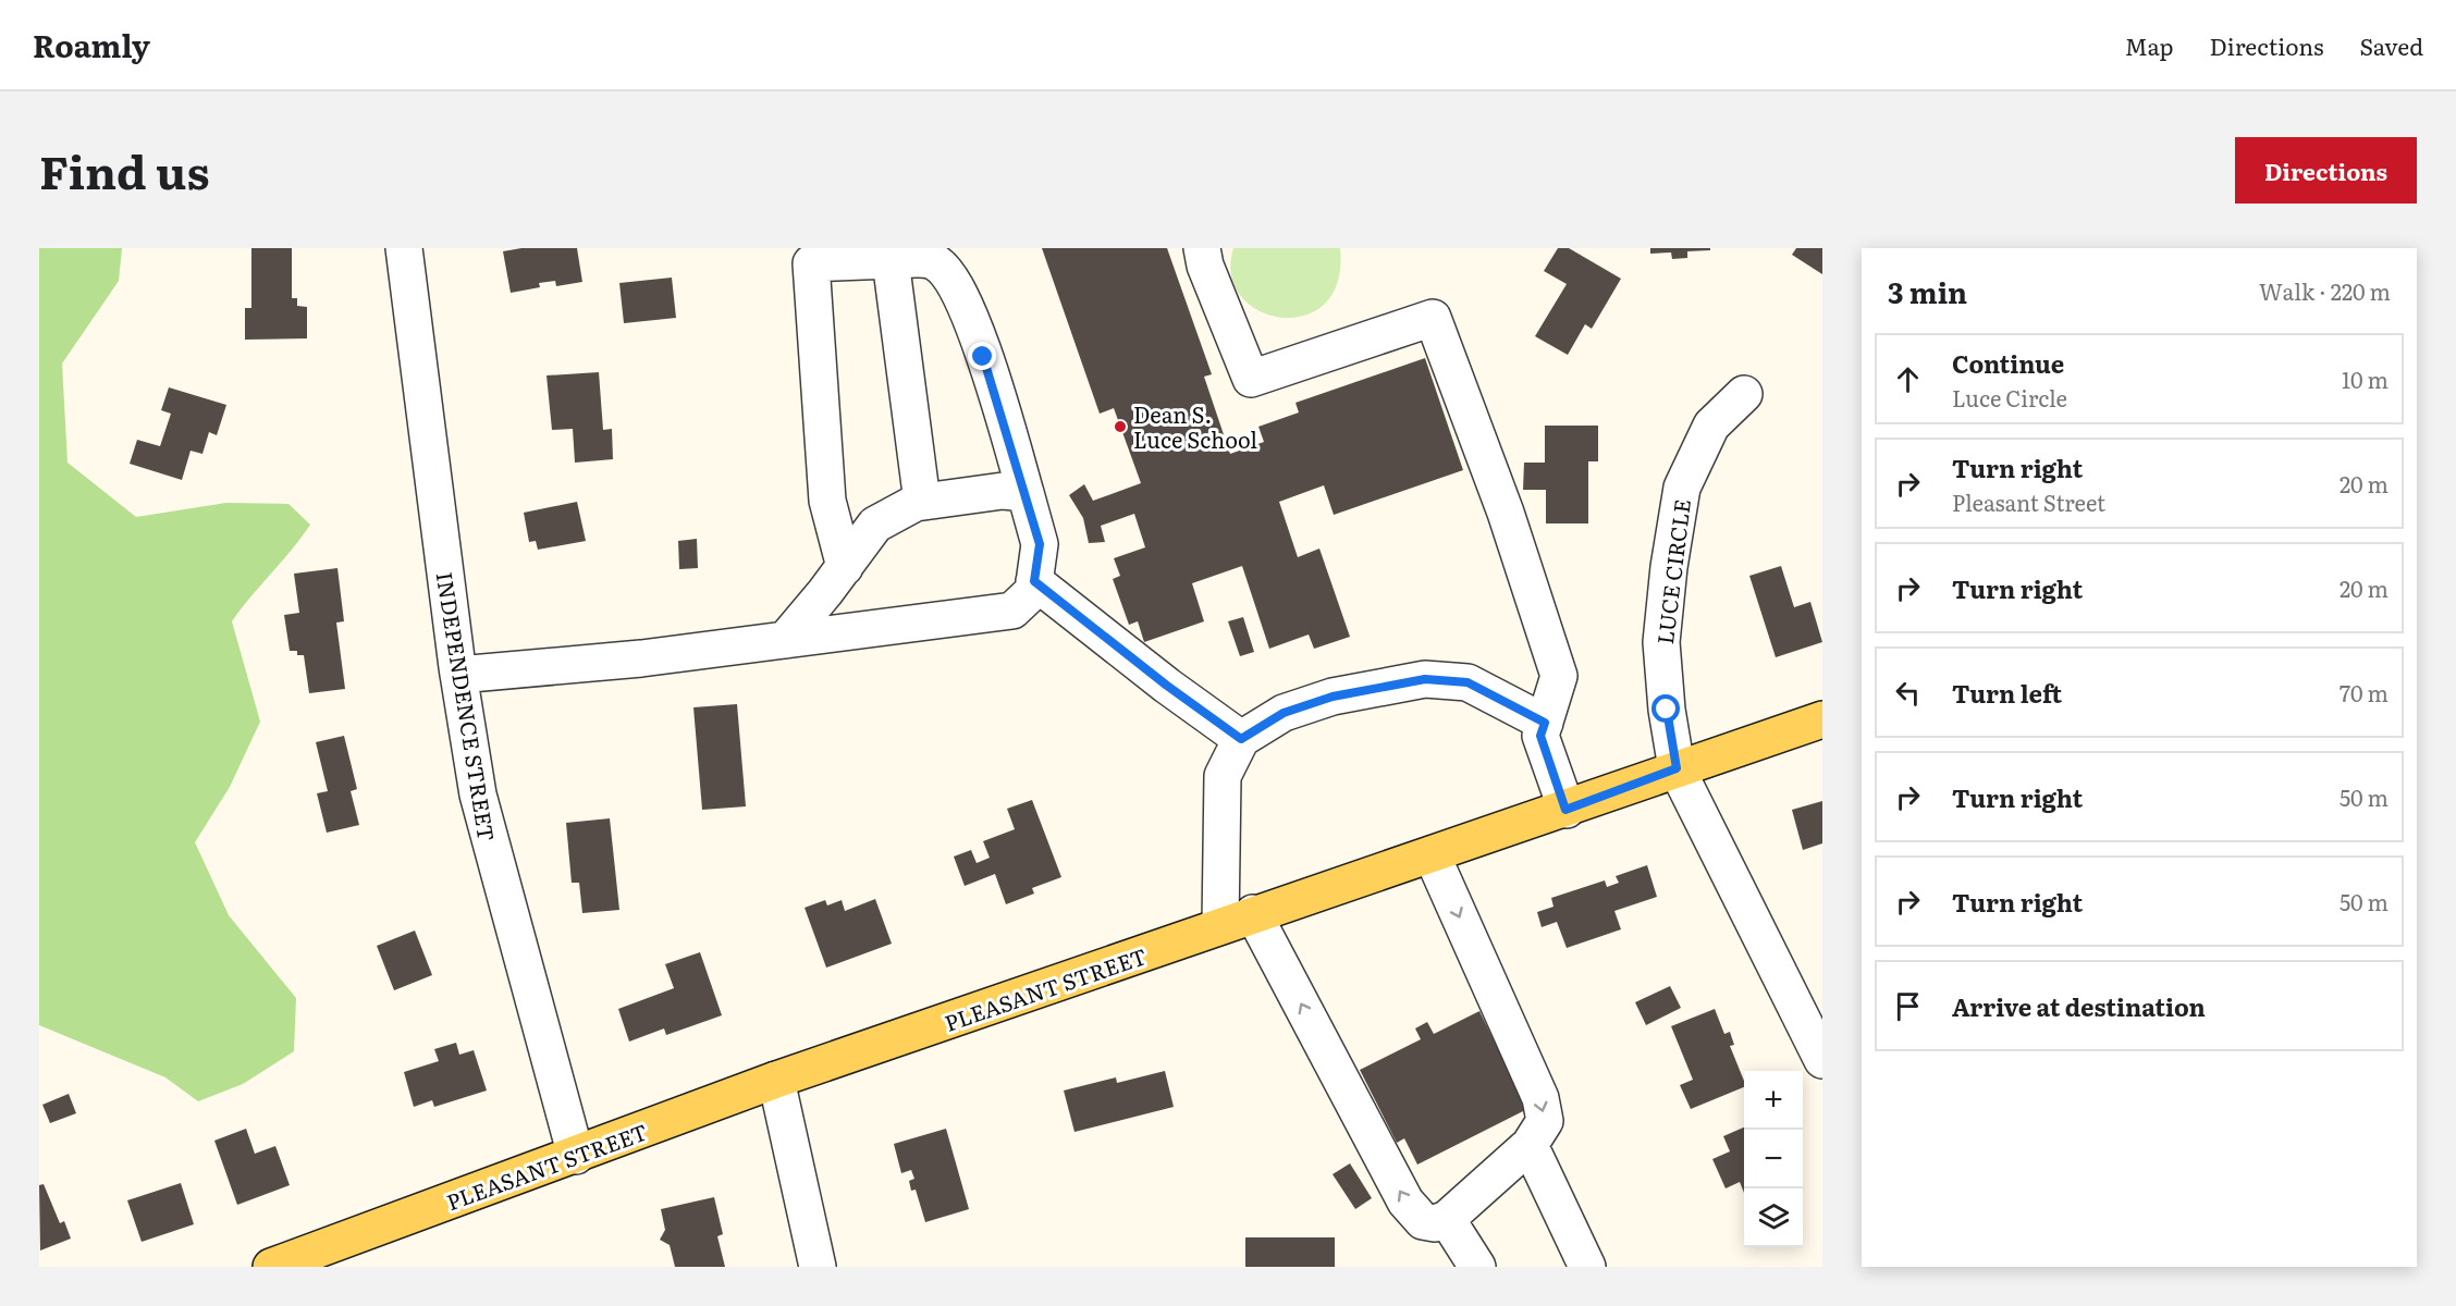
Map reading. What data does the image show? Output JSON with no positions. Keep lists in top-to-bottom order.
{
  "streets": {
    "main road": ["PLEASANT STREET"],
    "street": ["LUCE CIRCLE", "INDEPENDENCE STREET"]
  },
  "crossings": [
    ["LUCE CIRCLE", "PLEASANT STREET"],
    ["INDEPENDENCE STREET", "PLEASANT STREET"]
  ],
  "places": ["Dean S. Luce School"],
  "page": {
    "header": "Roamly",
    "nav": ["Map", "Directions", "Saved"],
    "title": "Find us",
    "buttons": "Directions",
    "heading": ["3 min", "Walk · 220 m"],
    "list": [
      ["Continue", "Luce Circle", "10 m"],
      ["Turn right", "Pleasant Street", "20 m"],
      ["Turn right", "20 m"],
      ["Turn left", "70 m"],
      ["Turn right", "50 m"],
      ["Turn right", "50 m"],
      "Arrive at destination"
    ],
    "map_buttons": ["+", "−"]
  }
}
